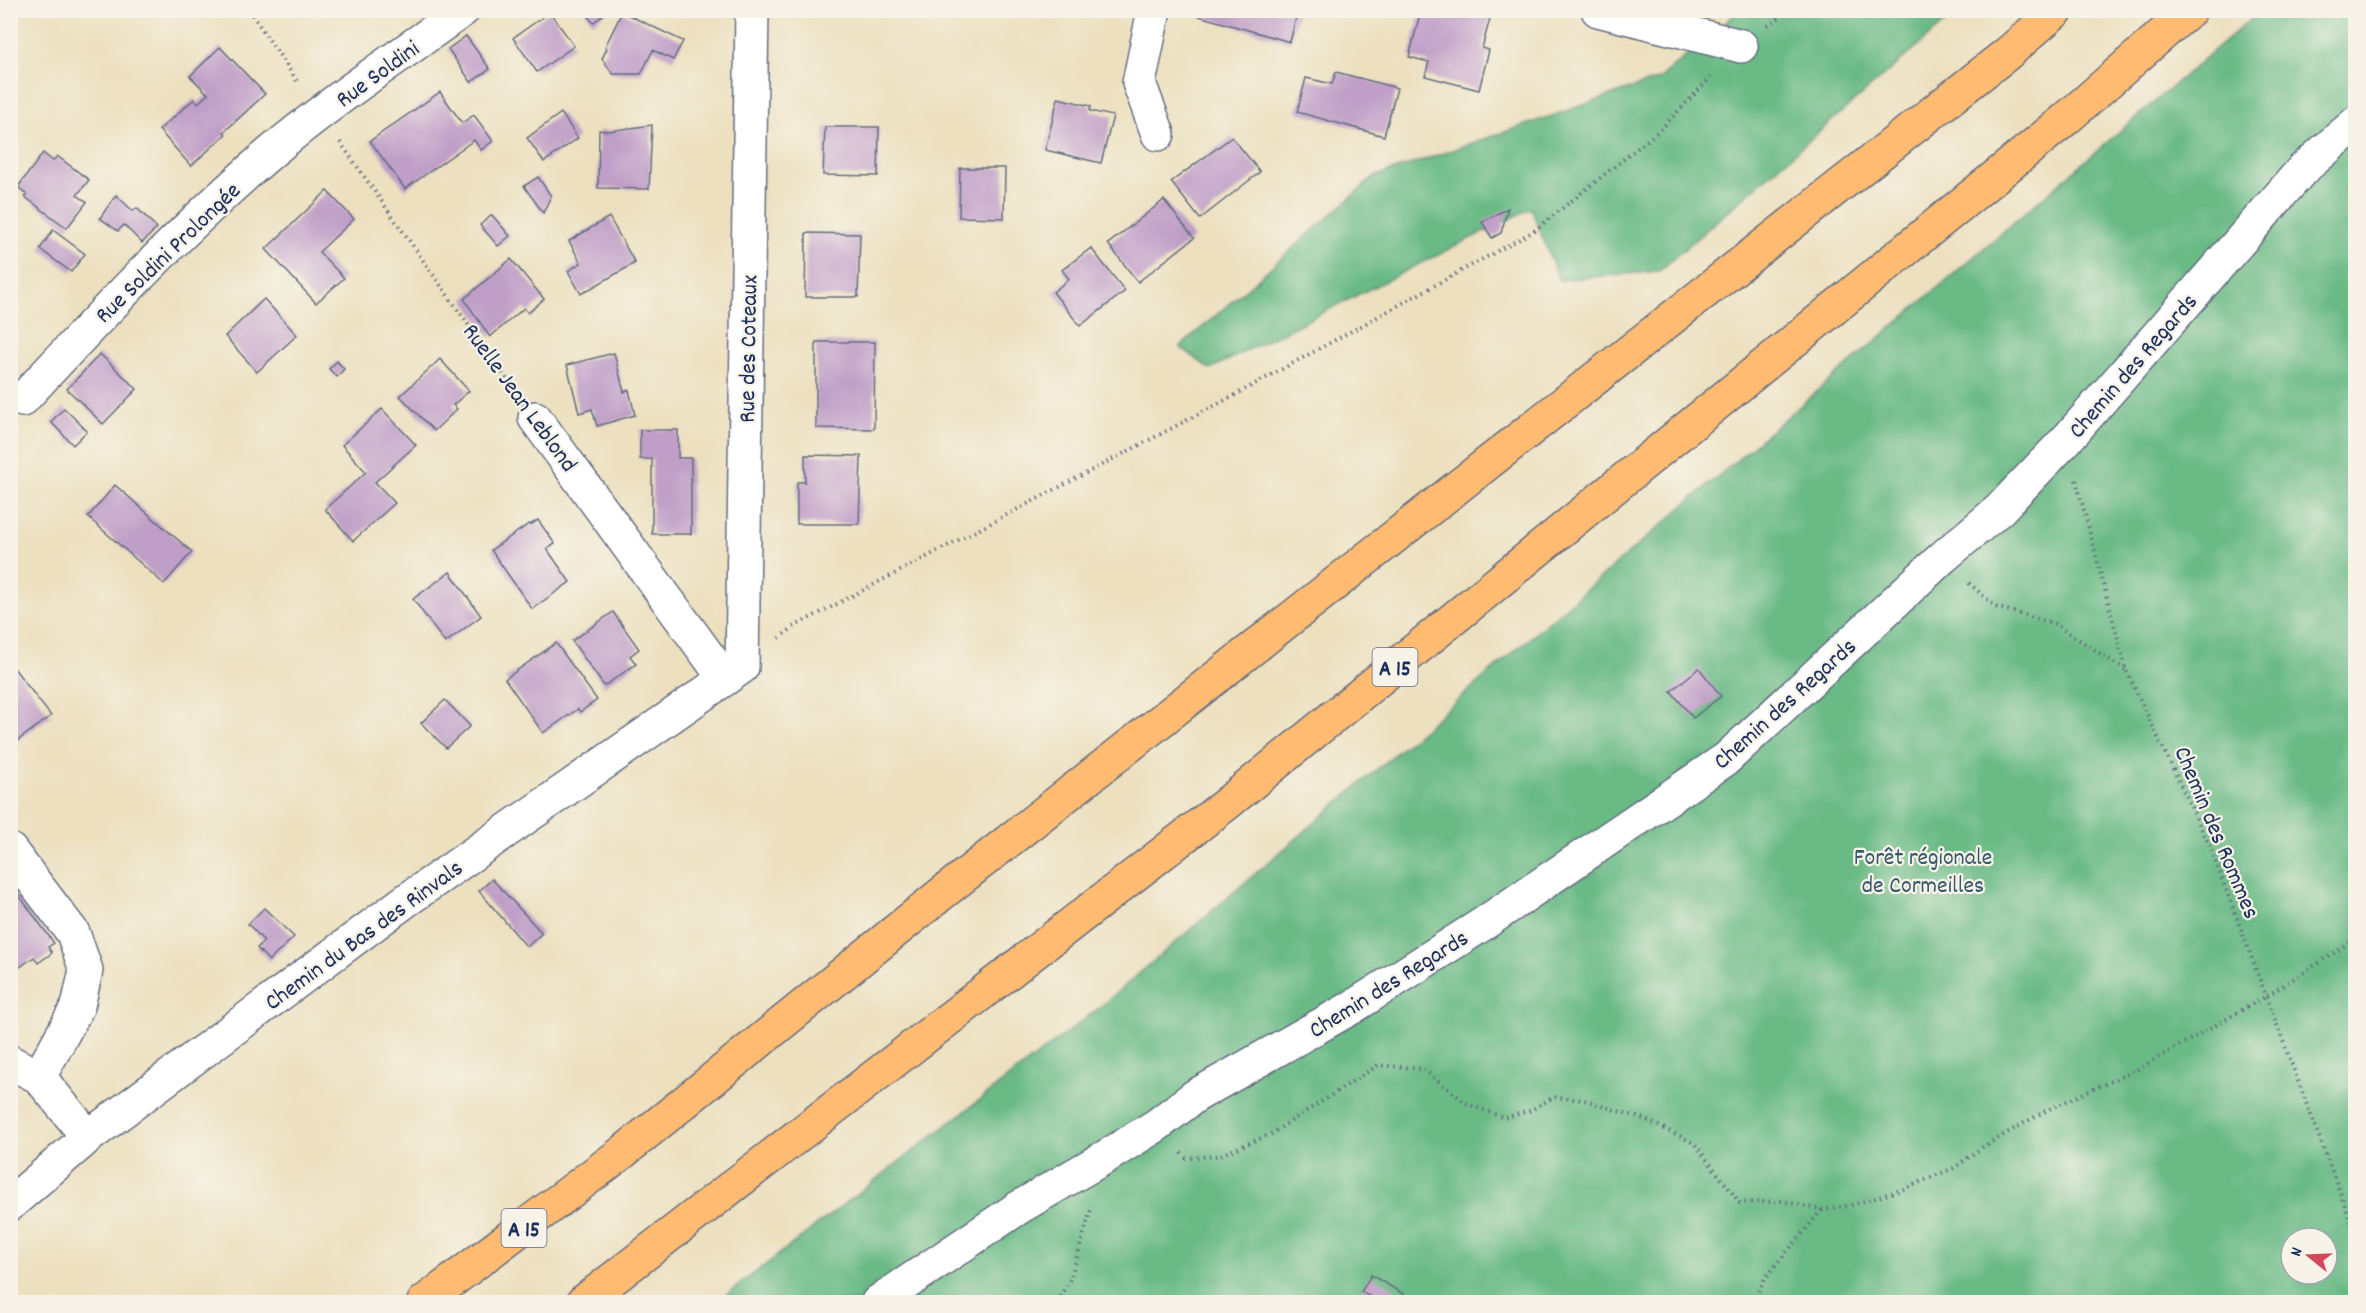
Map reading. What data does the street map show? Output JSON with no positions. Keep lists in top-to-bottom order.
{
  "streets": {
    "highway": ["A 15"],
    "street": [
      "Rue Soldini",
      "Rue Soldini Prolongée",
      "Rue des Coteaux",
      "Chemin des Regards",
      "Ruelle Jean Leblond",
      "Chemin du Bas des Rinvals"
    ],
    "path": ["Chemin des Rommes"]
  },
  "crossings": [
    ["Rue Soldini", "Rue Soldini Prolongée"],
    ["Rue Soldini", "Ruelle Jean Leblond"],
    ["Rue Soldini Prolongée", "Ruelle Jean Leblond"],
    ["Rue des Coteaux", "Ruelle Jean Leblond"],
    ["Rue des Coteaux", "Chemin du Bas des Rinvals"],
    ["Chemin des Regards", "Chemin des Rommes"],
    ["Ruelle Jean Leblond", "Chemin du Bas des Rinvals"]
  ],
  "parks": ["Forêt régionale de Cormeilles"],
  "north": "left"
}
